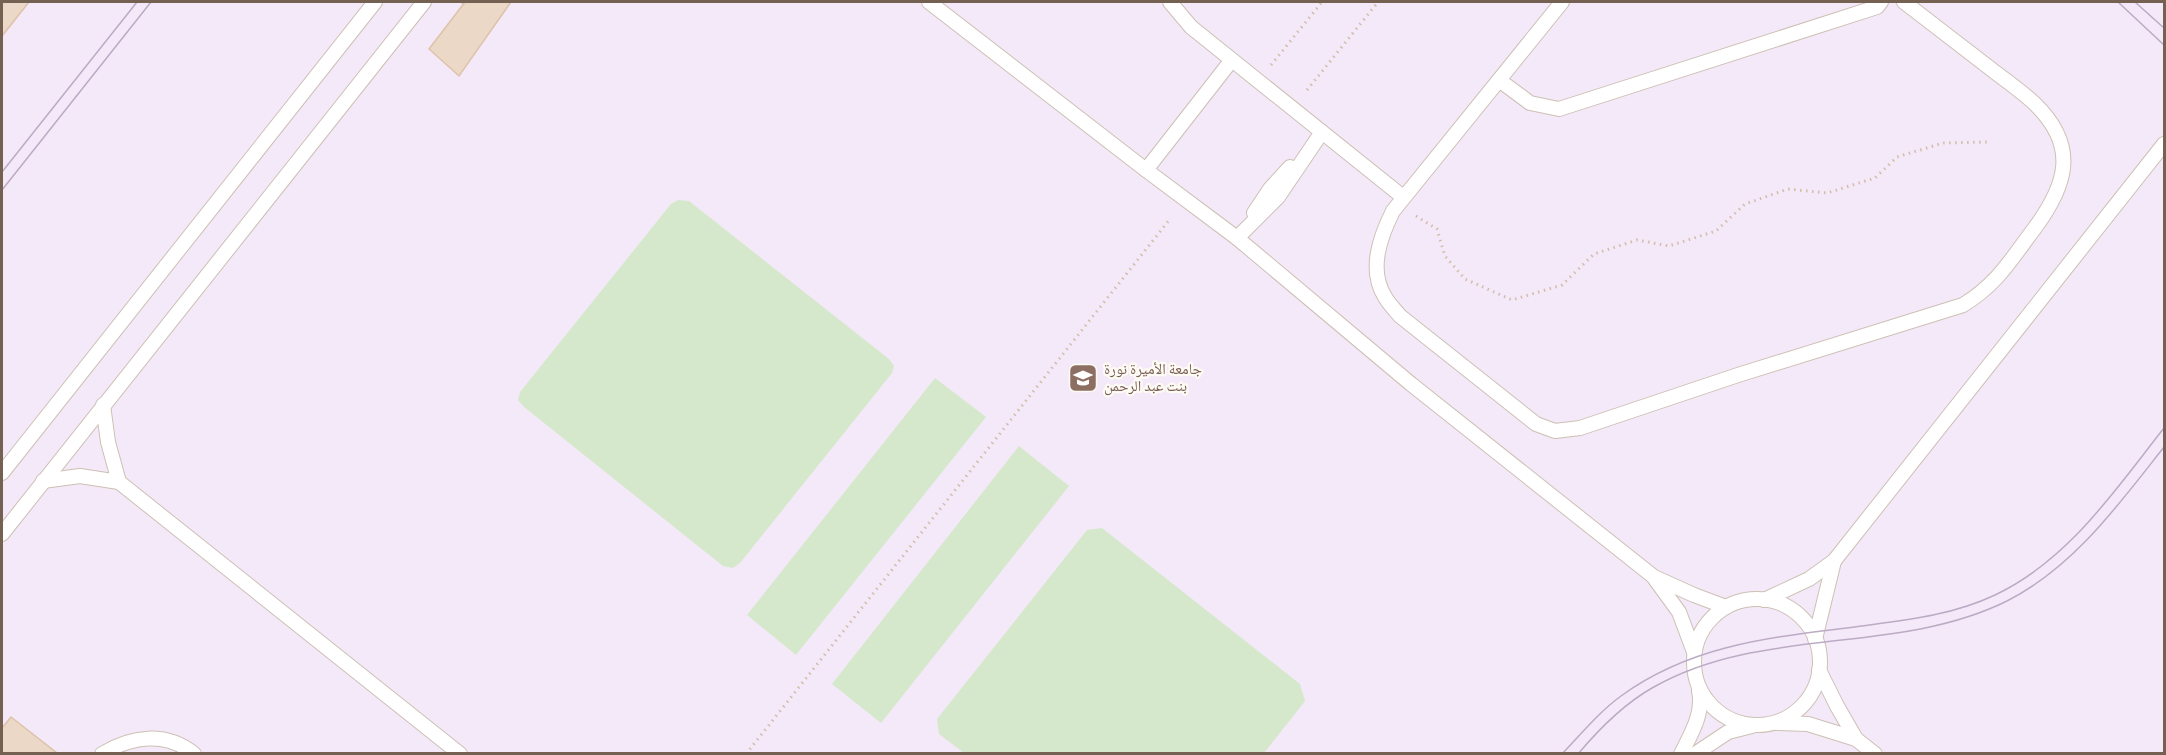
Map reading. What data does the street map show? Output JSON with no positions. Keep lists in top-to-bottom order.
{
  "places": {
    "school or university": ["جامعة الأميرة نورة بنت عبد الرحمن"]
  }
}
